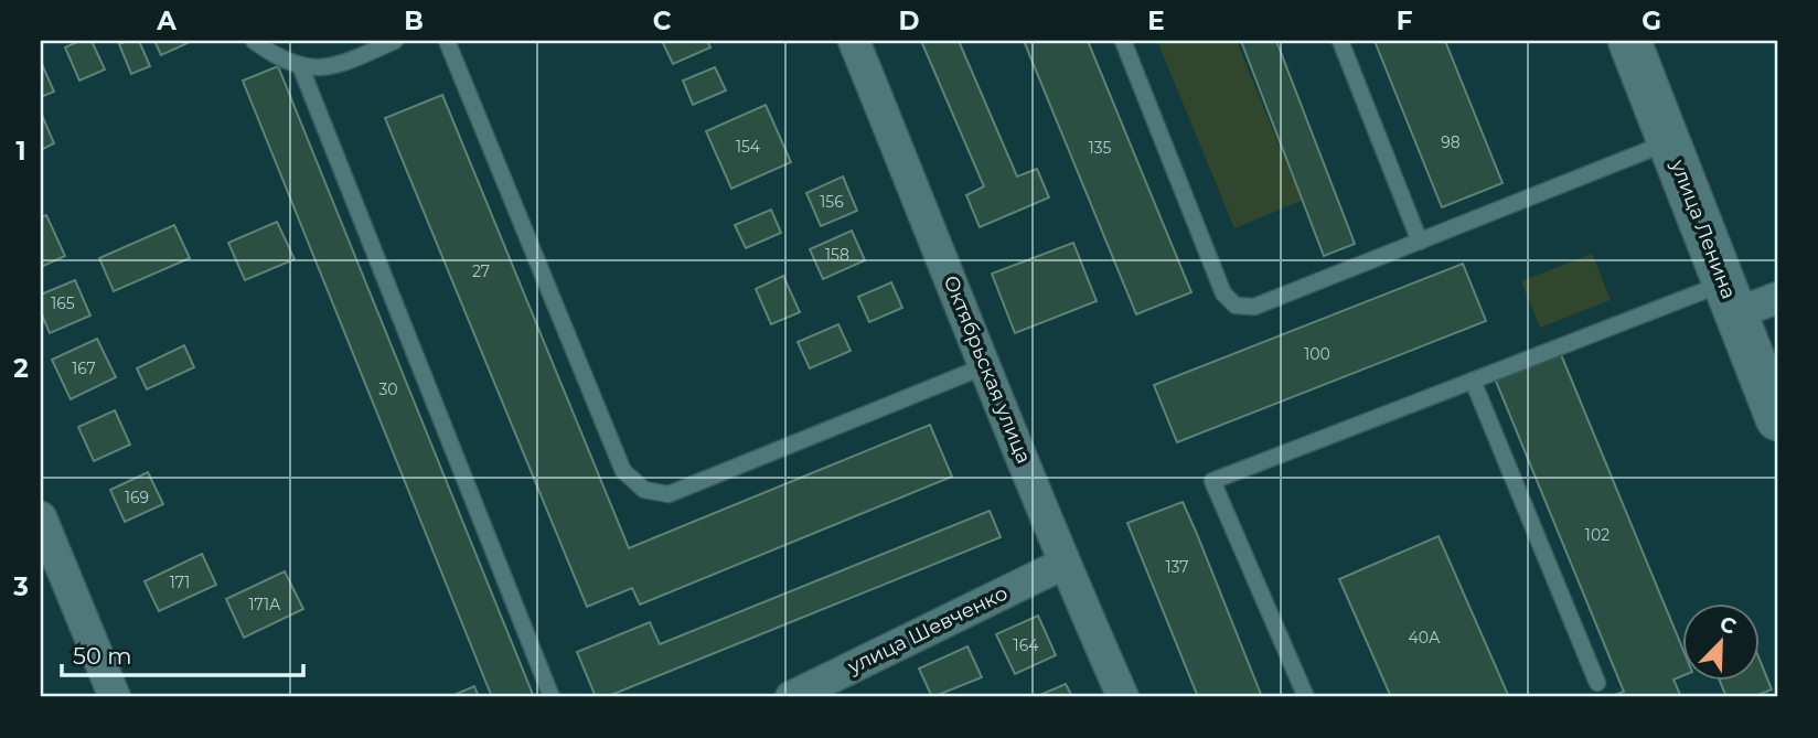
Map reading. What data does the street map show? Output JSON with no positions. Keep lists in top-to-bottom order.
{
  "streets": {
    "street": ["улица Ленина", "Октябрьская улица", "улица Шевченко"]
  },
  "crossings": [
    ["Октябрьская улица", "улица Шевченко"]
  ],
  "house_numbers": [
    "98",
    "154",
    "135",
    "156",
    "158",
    "27",
    "165",
    "100",
    "167",
    "30",
    "169",
    "102",
    "137",
    "171",
    "171А",
    "40А",
    "164"
  ],
  "scale_bar": "50 m",
  "north": "top right",
  "grid": {
    "columns": [
      "A",
      "B",
      "C",
      "D",
      "E",
      "F",
      "G"
    ],
    "rows": ["1", "2", "3"]
  }
}
